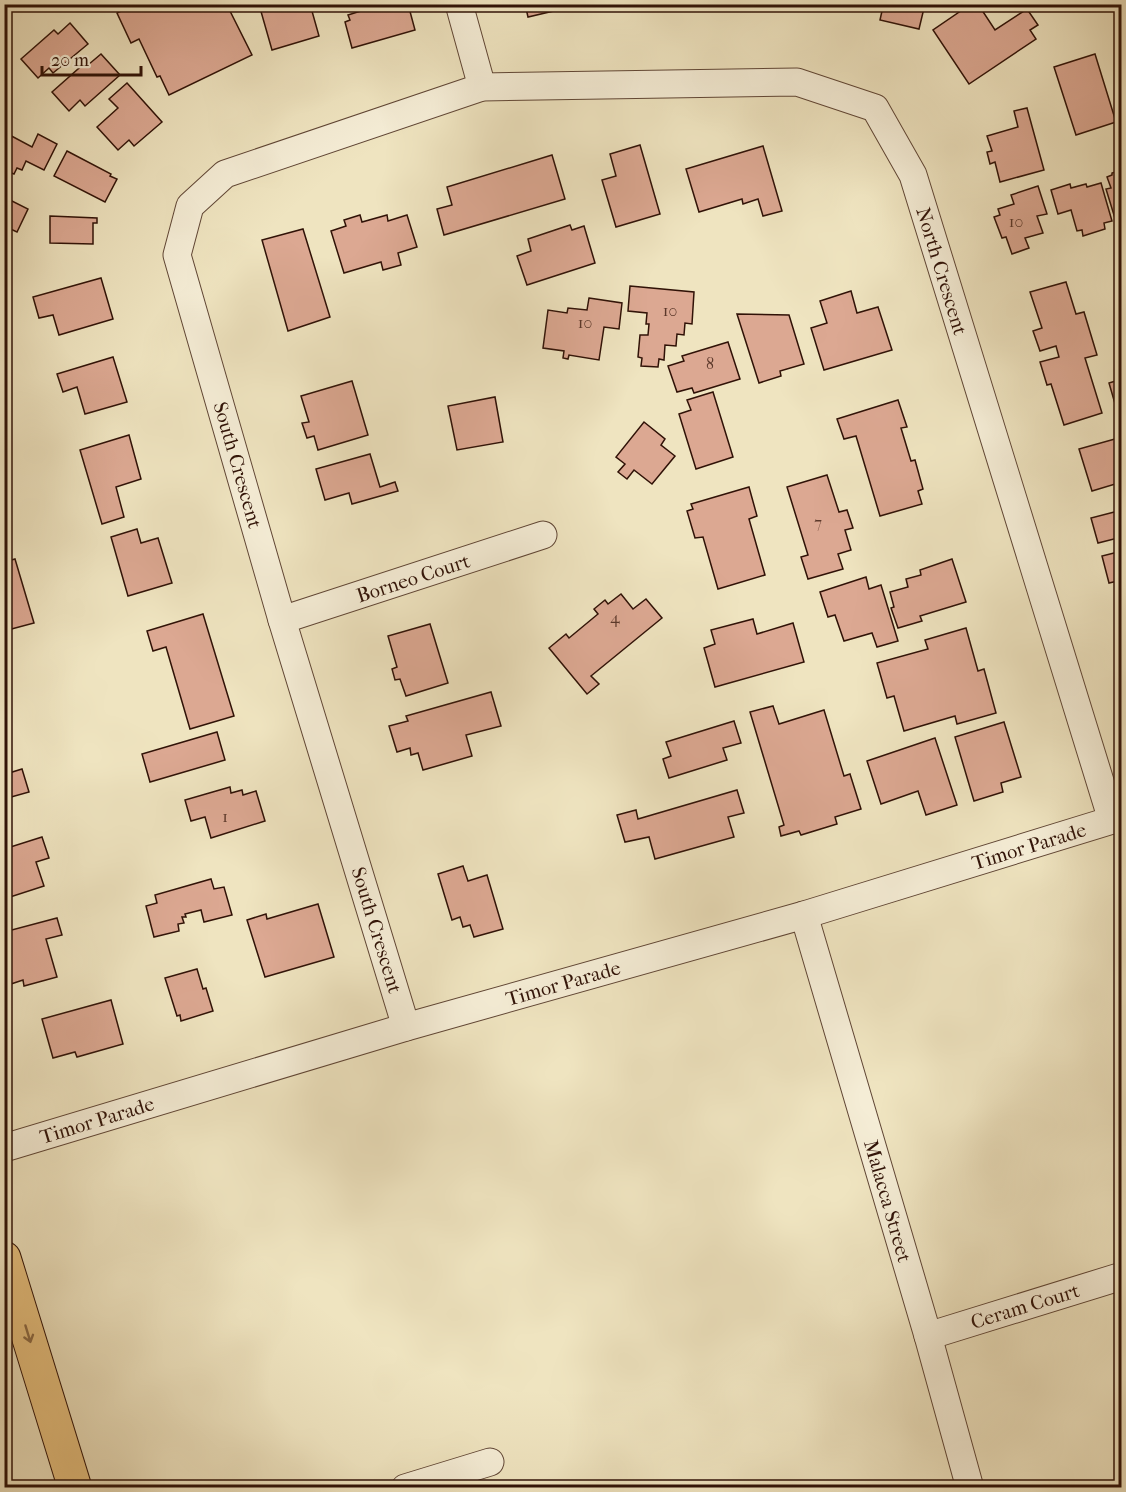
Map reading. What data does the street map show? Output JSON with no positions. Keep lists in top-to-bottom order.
{
  "streets": {
    "street": [
      "North Crescent",
      "South Crescent",
      "Borneo Court",
      "Timor Parade",
      "Malacca Street",
      "Ceram Court"
    ]
  },
  "crossings": [
    ["North Crescent", "South Crescent"],
    ["North Crescent", "Timor Parade"],
    ["South Crescent", "Borneo Court"],
    ["South Crescent", "Timor Parade"],
    ["Timor Parade", "Malacca Street"],
    ["Malacca Street", "Ceram Court"]
  ],
  "house_numbers": [
    "10",
    "10",
    "10",
    "8",
    "7",
    "4",
    "1"
  ],
  "scale_bar": "20 m"
}
